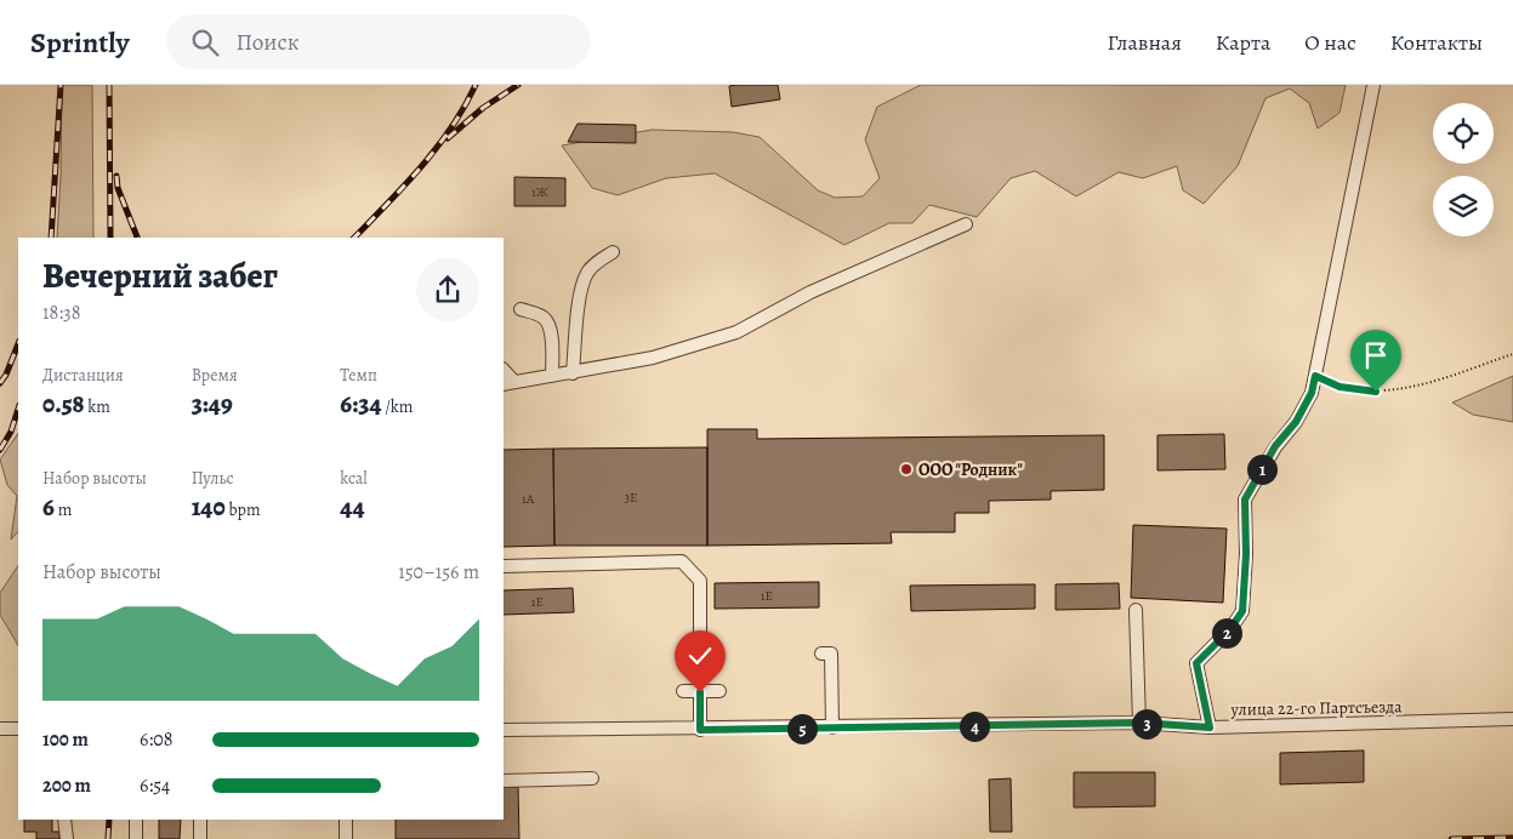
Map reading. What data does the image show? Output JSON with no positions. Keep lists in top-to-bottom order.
{
  "streets": {
    "street": ["улица 22-го Партсъезда"]
  },
  "places": ["ООО \"Родник\""],
  "house_numbers": [
    "1Ж",
    "3Е",
    "1А",
    "1Е",
    "1Е"
  ],
  "page": {
    "header": "Sprintly",
    "search": "Поиск",
    "nav": [
      "Главная",
      "Карта",
      "О нас",
      "Контакты"
    ],
    "heading": ["Вечерний забег", "18:38"],
    "stats": [
      ["Дистанция", "0.58 km"],
      ["Время", "3:49"],
      ["Темп", "6:34 /km"],
      ["Набор высоты", "6 m"],
      ["Пульс", "140 bpm"],
      ["kcal", "44"]
    ],
    "pins": [
      "1",
      "2",
      "3",
      "4",
      "5"
    ],
    "chart": ["Набор высоты", "150–156 m"],
    "list": [
      {
        "name": "100 m",
        "note": "6:08"
      },
      {
        "name": "200 m",
        "note": "6:54"
      }
    ]
  }
}
